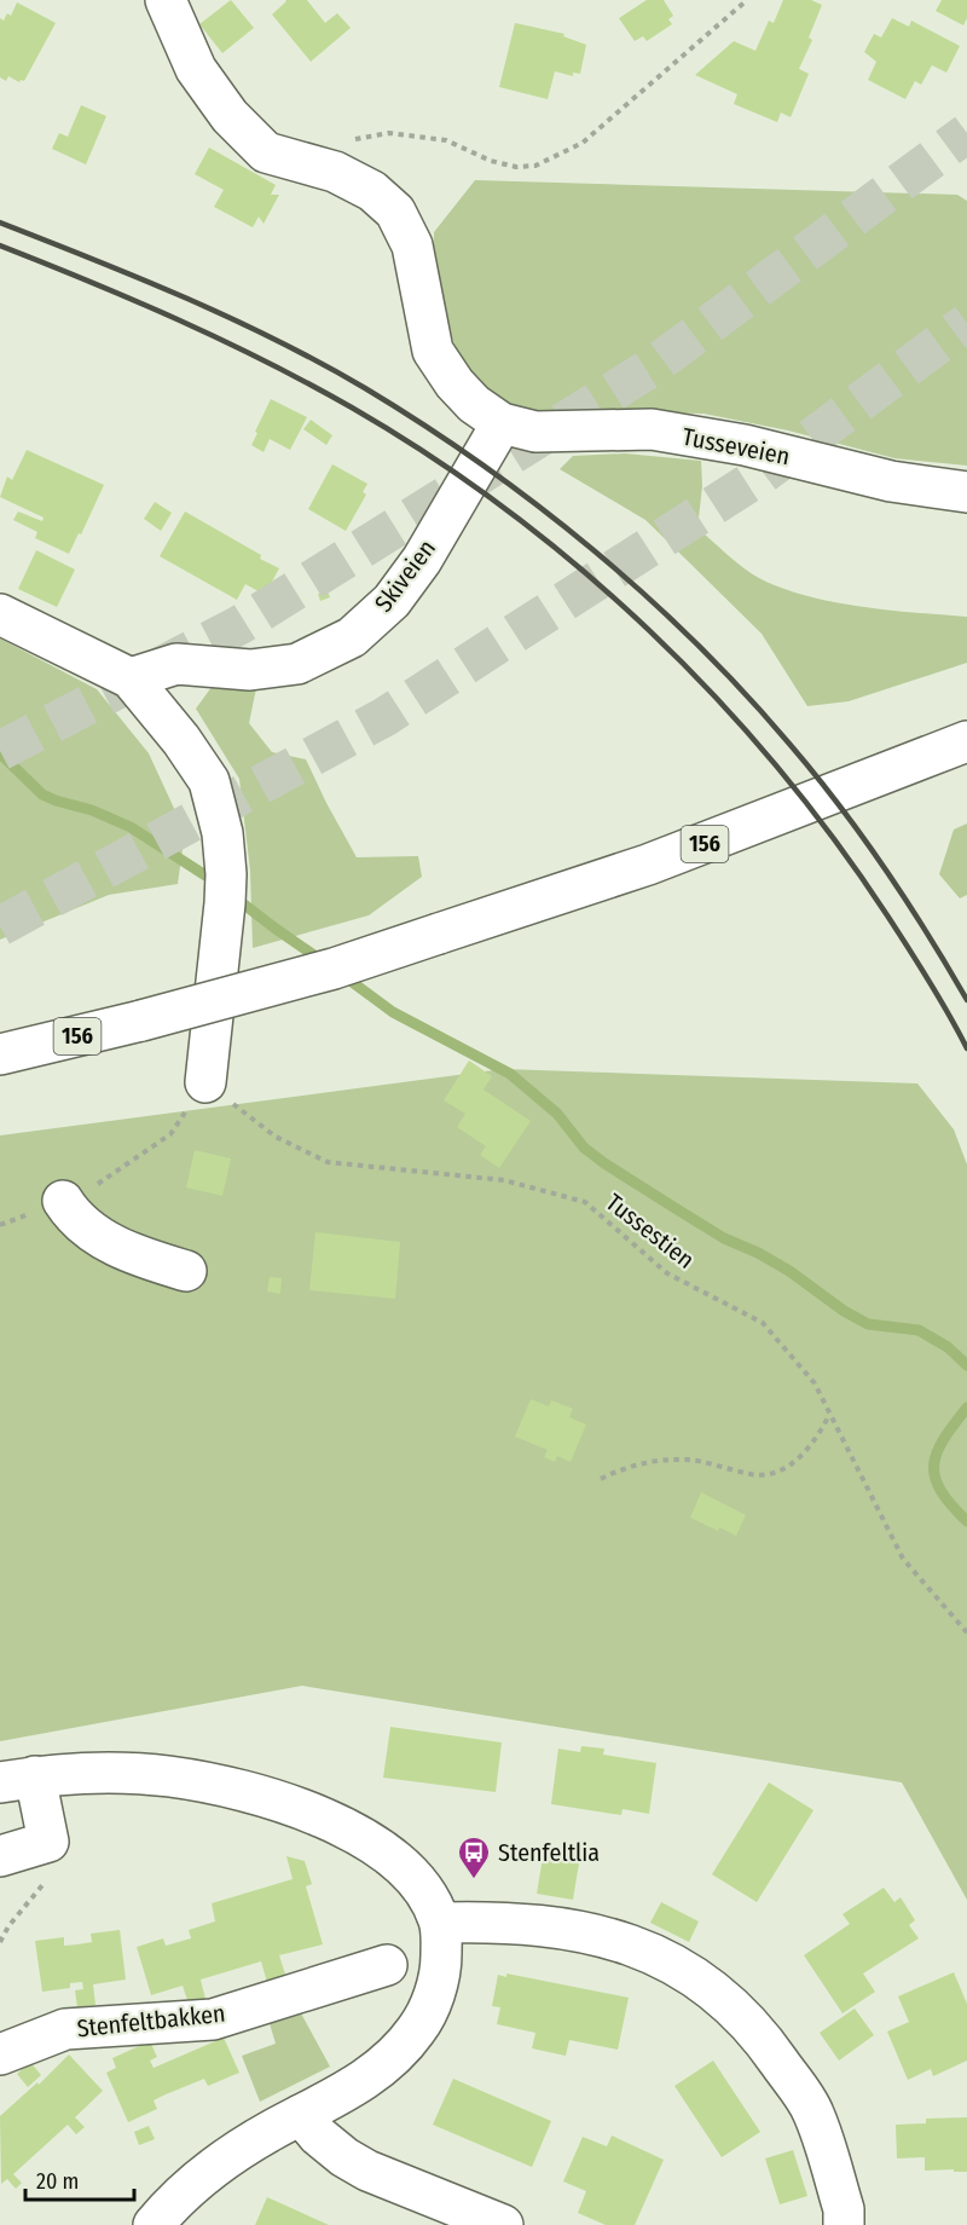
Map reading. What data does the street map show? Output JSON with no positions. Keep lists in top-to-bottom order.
{
  "streets": {
    "street": [
      "Tusseveien",
      "Skiveien",
      "156",
      "Stenfeltbakken"
    ],
    "path": ["Tussestien"]
  },
  "crossings": [
    ["Tusseveien", "Skiveien"]
  ],
  "places": {
    "bus stop": ["Stenfeltlia"]
  },
  "scale_bar": "20 m"
}
